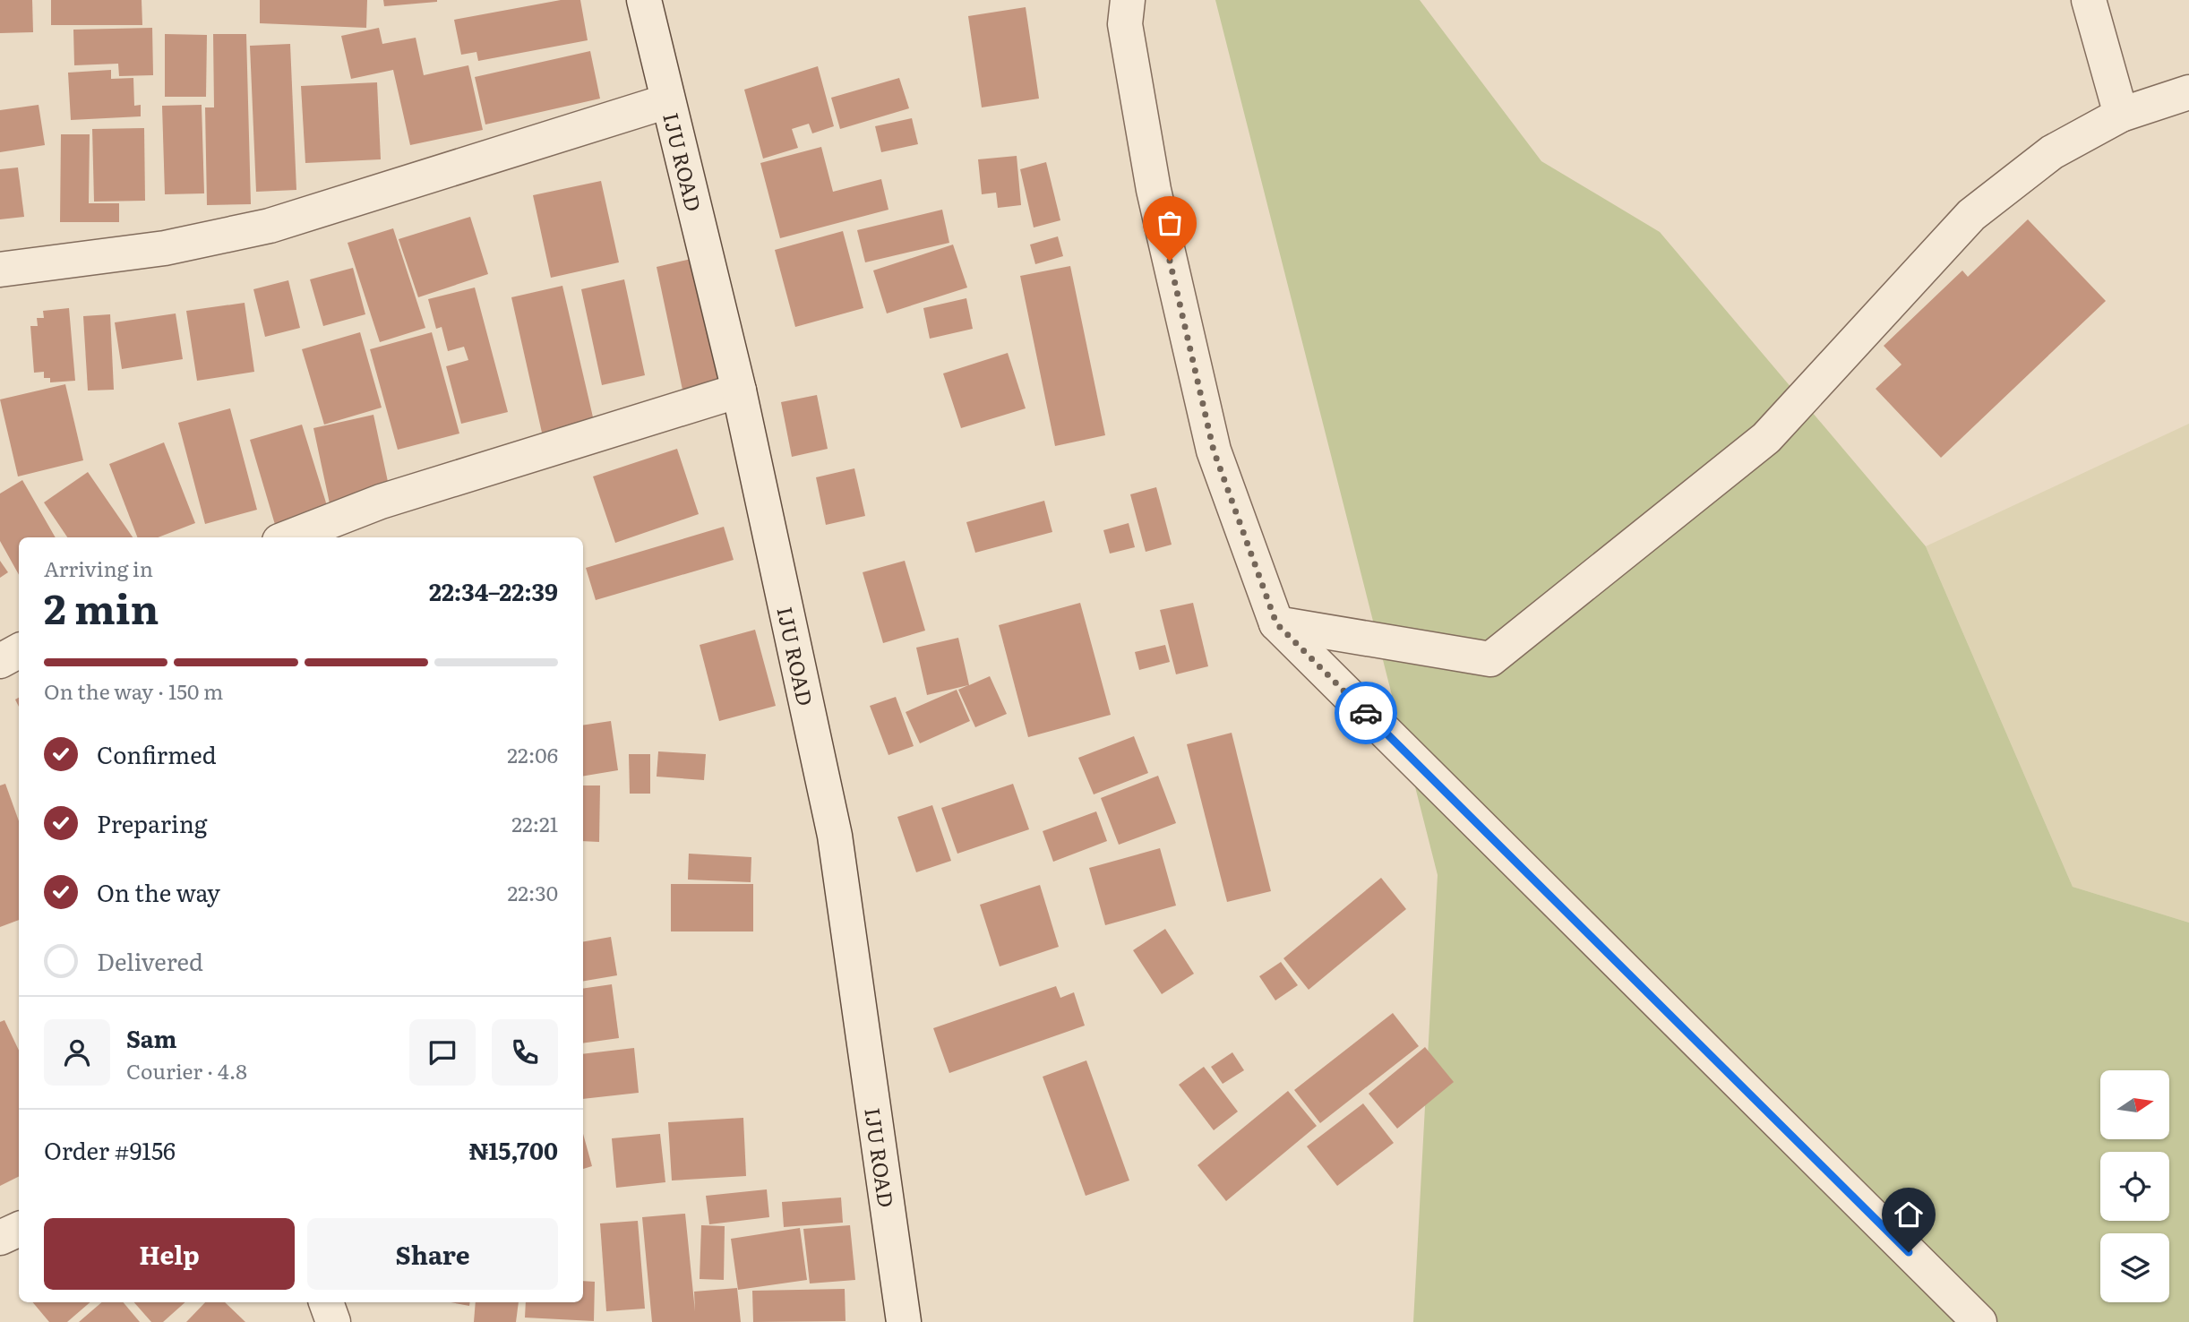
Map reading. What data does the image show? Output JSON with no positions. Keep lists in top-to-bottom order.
{
  "streets": {
    "street": ["IJU ROAD"]
  },
  "north": "right",
  "page": {
    "heading": ["2 min", "Arriving in", "22:34–22:39"],
    "panel": [
      "Sam",
      "Courier · 4.8",
      "Order #9156",
      "₦15,700"
    ],
    "bar": "On the way · 150 m",
    "list": [
      ["Confirmed", "22:06"],
      ["Preparing", "22:21"],
      ["On the way", "22:30"],
      "Delivered"
    ],
    "buttons": ["Help", "Share"]
  }
}
